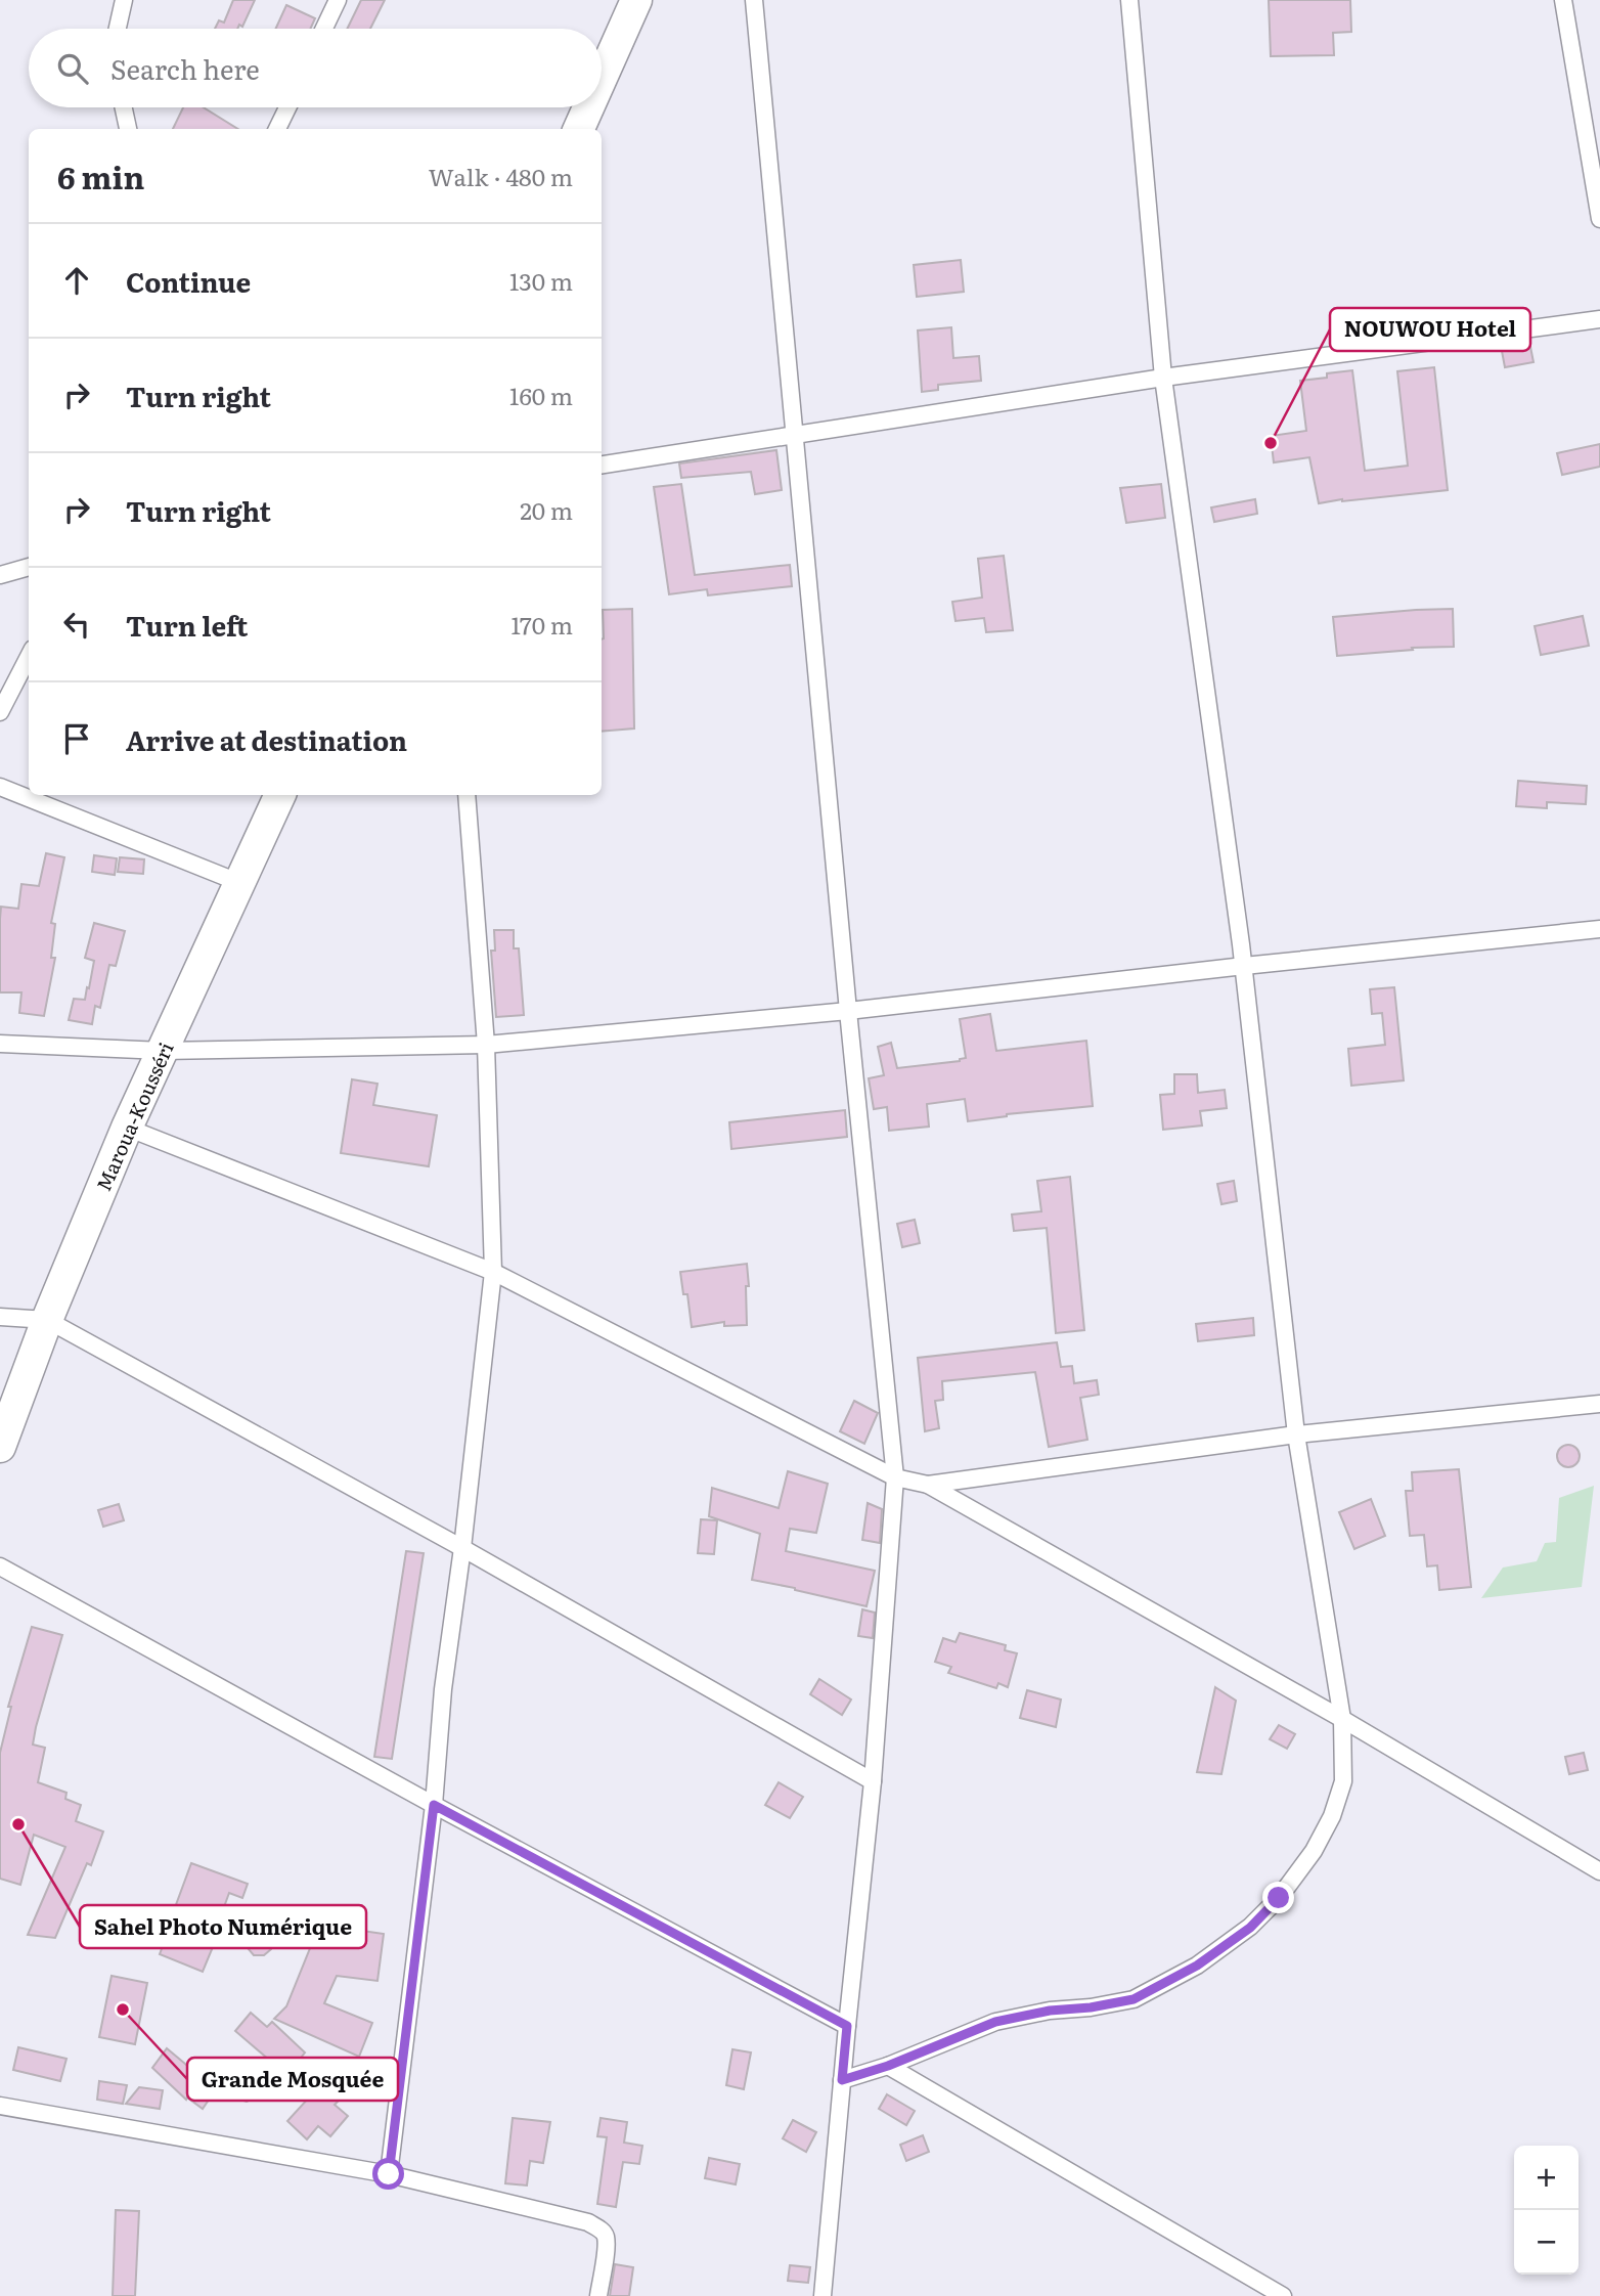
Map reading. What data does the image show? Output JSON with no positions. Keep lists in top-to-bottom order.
{
  "streets": {
    "highway": ["Maroua-Kousséri"]
  },
  "places": ["NOUWOU Hotel", "Sahel Photo Numérique", "Grande Mosquée"],
  "page": {
    "search": "Search here",
    "heading": ["6 min", "Walk · 480 m"],
    "list": [
      ["Continue", "130 m"],
      ["Turn right", "160 m"],
      ["Turn right", "20 m"],
      ["Turn left", "170 m"],
      "Arrive at destination"
    ],
    "map_buttons": ["+", "−"]
  }
}
